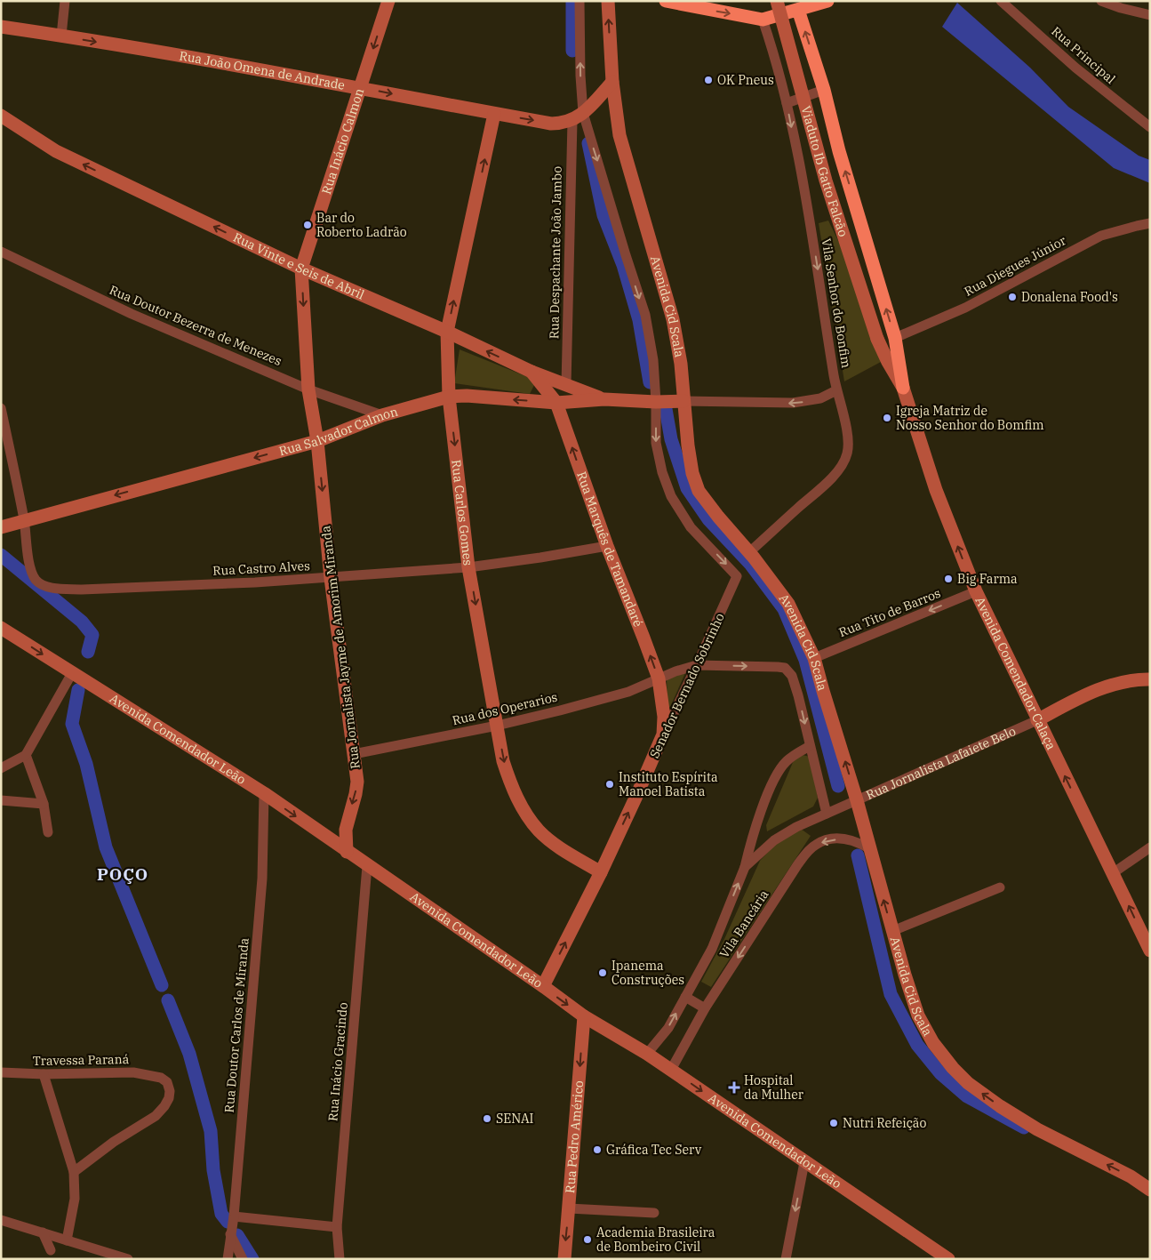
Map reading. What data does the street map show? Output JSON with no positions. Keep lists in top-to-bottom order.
{
  "streets": {
    "street": [
      "Rua Principal",
      "Rua João Omena de Andrade",
      "Rua Inácio Calmon",
      "Viaduto Ib Gatto Falcão",
      "Rua Despachante João Jambo",
      "Rua Vinte e Seis de Abril",
      "Rua Diegues Júnior",
      "Vila Senhor do Bonfim",
      "Avenida Cid Scala",
      "Rua Doutor Bezerra de Menezes",
      "Rua Salvador Calmon",
      "Rua Carlos Gomes",
      "Rua Marquês de Tamandaré",
      "Rua Castro Alves",
      "Rua Tito de Barros",
      "Rua Jornalista Jayme de Amorim Miranda",
      "Avenida Comendador Calaça",
      "Senador Bernado Sobrinho",
      "Rua dos Operarios",
      "Avenida Comendador Leão",
      "Rua Jornalista Lafaiete Belo",
      "Vila Bancária",
      "Rua Doutor Carlos de Miranda",
      "Travessa Paraná",
      "Rua Inácio Gracindo",
      "Rua Pedro Américo"
    ]
  },
  "crossings": [
    ["Rua João Omena de Andrade", "Rua Inácio Calmon"],
    ["Rua João Omena de Andrade", "Rua Despachante João Jambo"],
    ["Rua João Omena de Andrade", "Avenida Cid Scala"],
    ["Rua João Omena de Andrade", "Rua Carlos Gomes"],
    ["Rua Inácio Calmon", "Rua Vinte e Seis de Abril"],
    ["Rua Inácio Calmon", "Rua Doutor Bezerra de Menezes"],
    ["Rua Inácio Calmon", "Rua Salvador Calmon"],
    ["Rua Inácio Calmon", "Rua Jornalista Jayme de Amorim Miranda"],
    ["Viaduto Ib Gatto Falcão", "Avenida Comendador Calaça"],
    ["Rua Despachante João Jambo", "Rua Vinte e Seis de Abril"],
    ["Rua Despachante João Jambo", "Avenida Cid Scala"],
    ["Rua Vinte e Seis de Abril", "Rua Salvador Calmon"],
    ["Rua Vinte e Seis de Abril", "Rua Carlos Gomes"],
    ["Rua Vinte e Seis de Abril", "Rua Marquês de Tamandaré"],
    ["Vila Senhor do Bonfim", "Avenida Cid Scala"],
    ["Avenida Cid Scala", "Rua Salvador Calmon"],
    ["Avenida Cid Scala", "Rua Tito de Barros"],
    ["Avenida Cid Scala", "Senador Bernado Sobrinho"],
    ["Avenida Cid Scala", "Rua Jornalista Lafaiete Belo"],
    ["Avenida Cid Scala", "Vila Bancária"],
    ["Rua Doutor Bezerra de Menezes", "Rua Salvador Calmon"],
    ["Rua Salvador Calmon", "Rua Carlos Gomes"],
    ["Rua Salvador Calmon", "Rua Marquês de Tamandaré"],
    ["Rua Salvador Calmon", "Rua Castro Alves"],
    ["Rua Salvador Calmon", "Rua Jornalista Jayme de Amorim Miranda"],
    ["Rua Carlos Gomes", "Rua Castro Alves"],
    ["Rua Carlos Gomes", "Senador Bernado Sobrinho"],
    ["Rua Carlos Gomes", "Rua dos Operarios"],
    ["Rua Marquês de Tamandaré", "Rua Castro Alves"],
    ["Rua Marquês de Tamandaré", "Senador Bernado Sobrinho"],
    ["Rua Marquês de Tamandaré", "Rua dos Operarios"],
    ["Rua Castro Alves", "Rua Jornalista Jayme de Amorim Miranda"],
    ["Rua Tito de Barros", "Avenida Comendador Calaça"],
    ["Rua Jornalista Jayme de Amorim Miranda", "Rua dos Operarios"],
    ["Rua Jornalista Jayme de Amorim Miranda", "Avenida Comendador Leão"],
    ["Avenida Comendador Calaça", "Rua Jornalista Lafaiete Belo"],
    ["Senador Bernado Sobrinho", "Avenida Comendador Leão"],
    ["Avenida Comendador Leão", "Vila Bancária"],
    ["Avenida Comendador Leão", "Rua Doutor Carlos de Miranda"],
    ["Avenida Comendador Leão", "Rua Inácio Gracindo"],
    ["Avenida Comendador Leão", "Rua Pedro Américo"]
  ],
  "one_way": [
    "Rua João Omena de Andrade",
    "Rua Inácio Calmon",
    "Rua Vinte e Seis de Abril",
    "Vila Senhor do Bonfim",
    "Rua Salvador Calmon",
    "Rua Marquês de Tamandaré",
    "Rua Tito de Barros",
    "Rua Jornalista Jayme de Amorim Miranda",
    "Avenida Comendador Calaça",
    "Senador Bernado Sobrinho",
    "Avenida Comendador Leão",
    "Rua Pedro Américo"
  ],
  "districts": ["POÇO"],
  "places": {
    "other": [
      "OK Pneus",
      "Bar do Roberto Ladrão",
      "Donalena Food's",
      "Igreja Matriz de Nosso Senhor do Bomfim",
      "Big Farma",
      "Instituto Espírita Manoel Batista",
      "Ipanema Construções",
      "SENAI",
      "Nutri Refeição",
      "Gráfica Tec Serv",
      "Academia Brasileira de Bombeiro Civil"
    ],
    "health": ["Hospital da Mulher"]
  }
}
